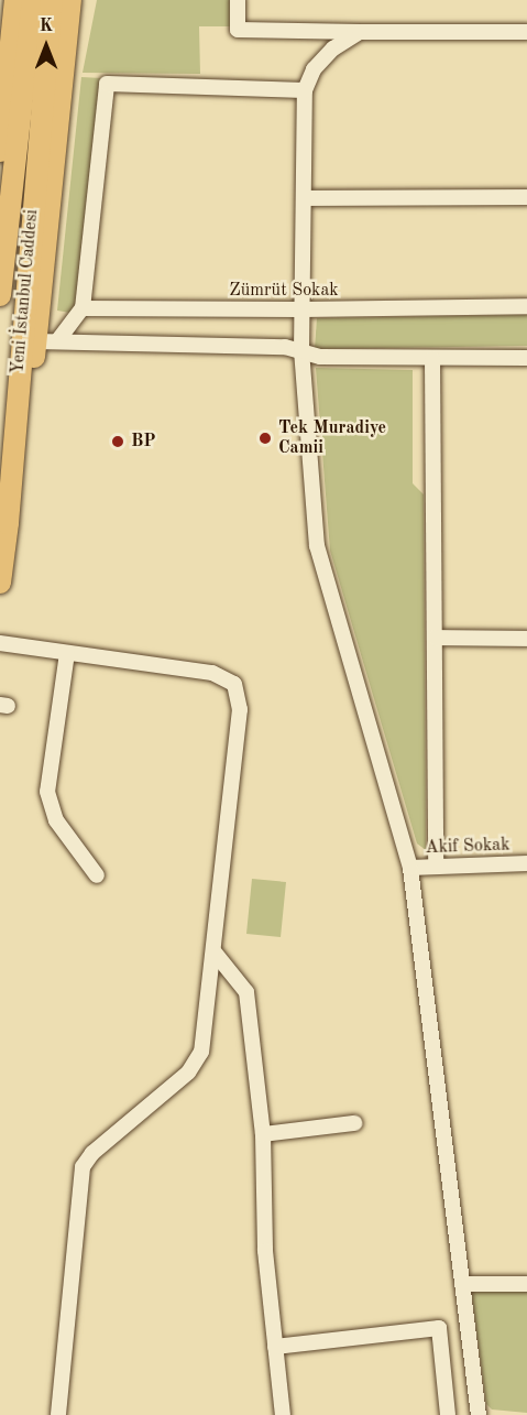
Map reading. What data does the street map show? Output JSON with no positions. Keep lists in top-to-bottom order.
{
  "streets": {
    "highway": ["Yeni İstanbul Caddesi"],
    "street": ["Zümrüt Sokak", "Akif Sokak"]
  },
  "places": ["Tek Muradiye Camii", "BP"],
  "north": "top"
}
